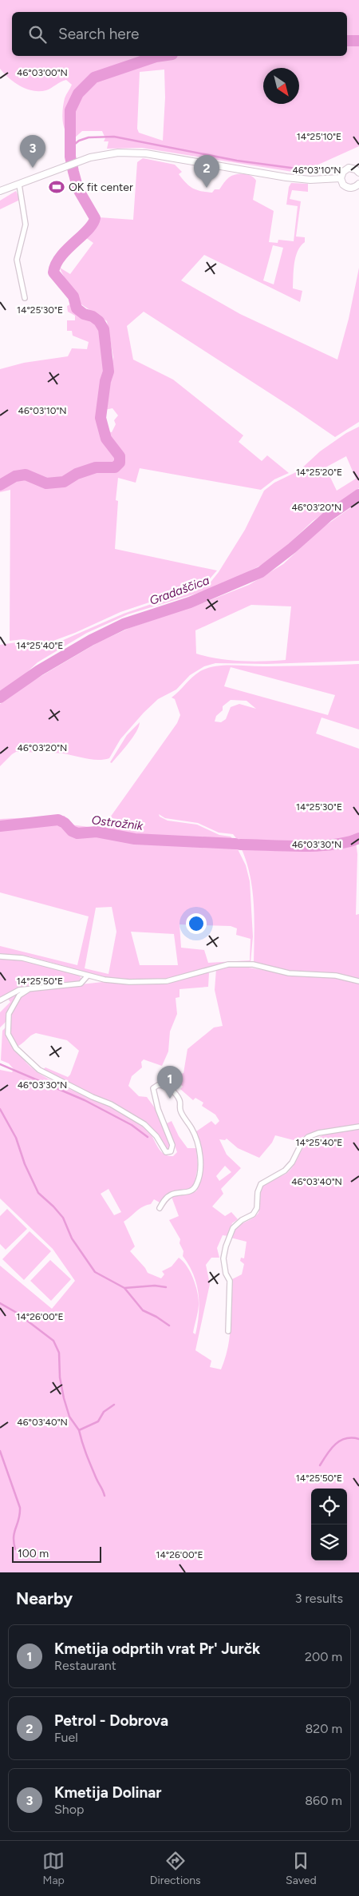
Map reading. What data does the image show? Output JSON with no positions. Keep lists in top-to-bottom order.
{
  "water": ["Gradaščica", "Ostrožnik"],
  "places": {
    "sports": ["OK fit center"]
  },
  "scale_bar": "100 m",
  "north": "bottom right",
  "page": {
    "search": "Search here",
    "pins": ["3", "2", "1"],
    "scale": "100 m",
    "heading": ["Nearby", "3 results"],
    "list": [
      {
        "mark": "1",
        "name": "Kmetija odprtih vrat Pr' Jurčk",
        "note": "Restaurant",
        "value": "200 m"
      },
      {
        "mark": "2",
        "name": "Petrol - Dobrova",
        "note": "Fuel",
        "value": "820 m"
      },
      {
        "mark": "3",
        "name": "Kmetija Dolinar",
        "note": "Shop",
        "value": "860 m"
      }
    ],
    "nav": ["Map", "Directions", "Saved"]
  },
  "coordinates": [
    "46°03'00\"N",
    "14°25'10\"E",
    "46°03'10\"N",
    "14°25'30\"E",
    "14°25'20\"E",
    "46°03'20\"N",
    "14°25'40\"E",
    "46°03'30\"N",
    "14°25'50\"E",
    "46°03'40\"N",
    "14°26'00\"E"
  ]
}
